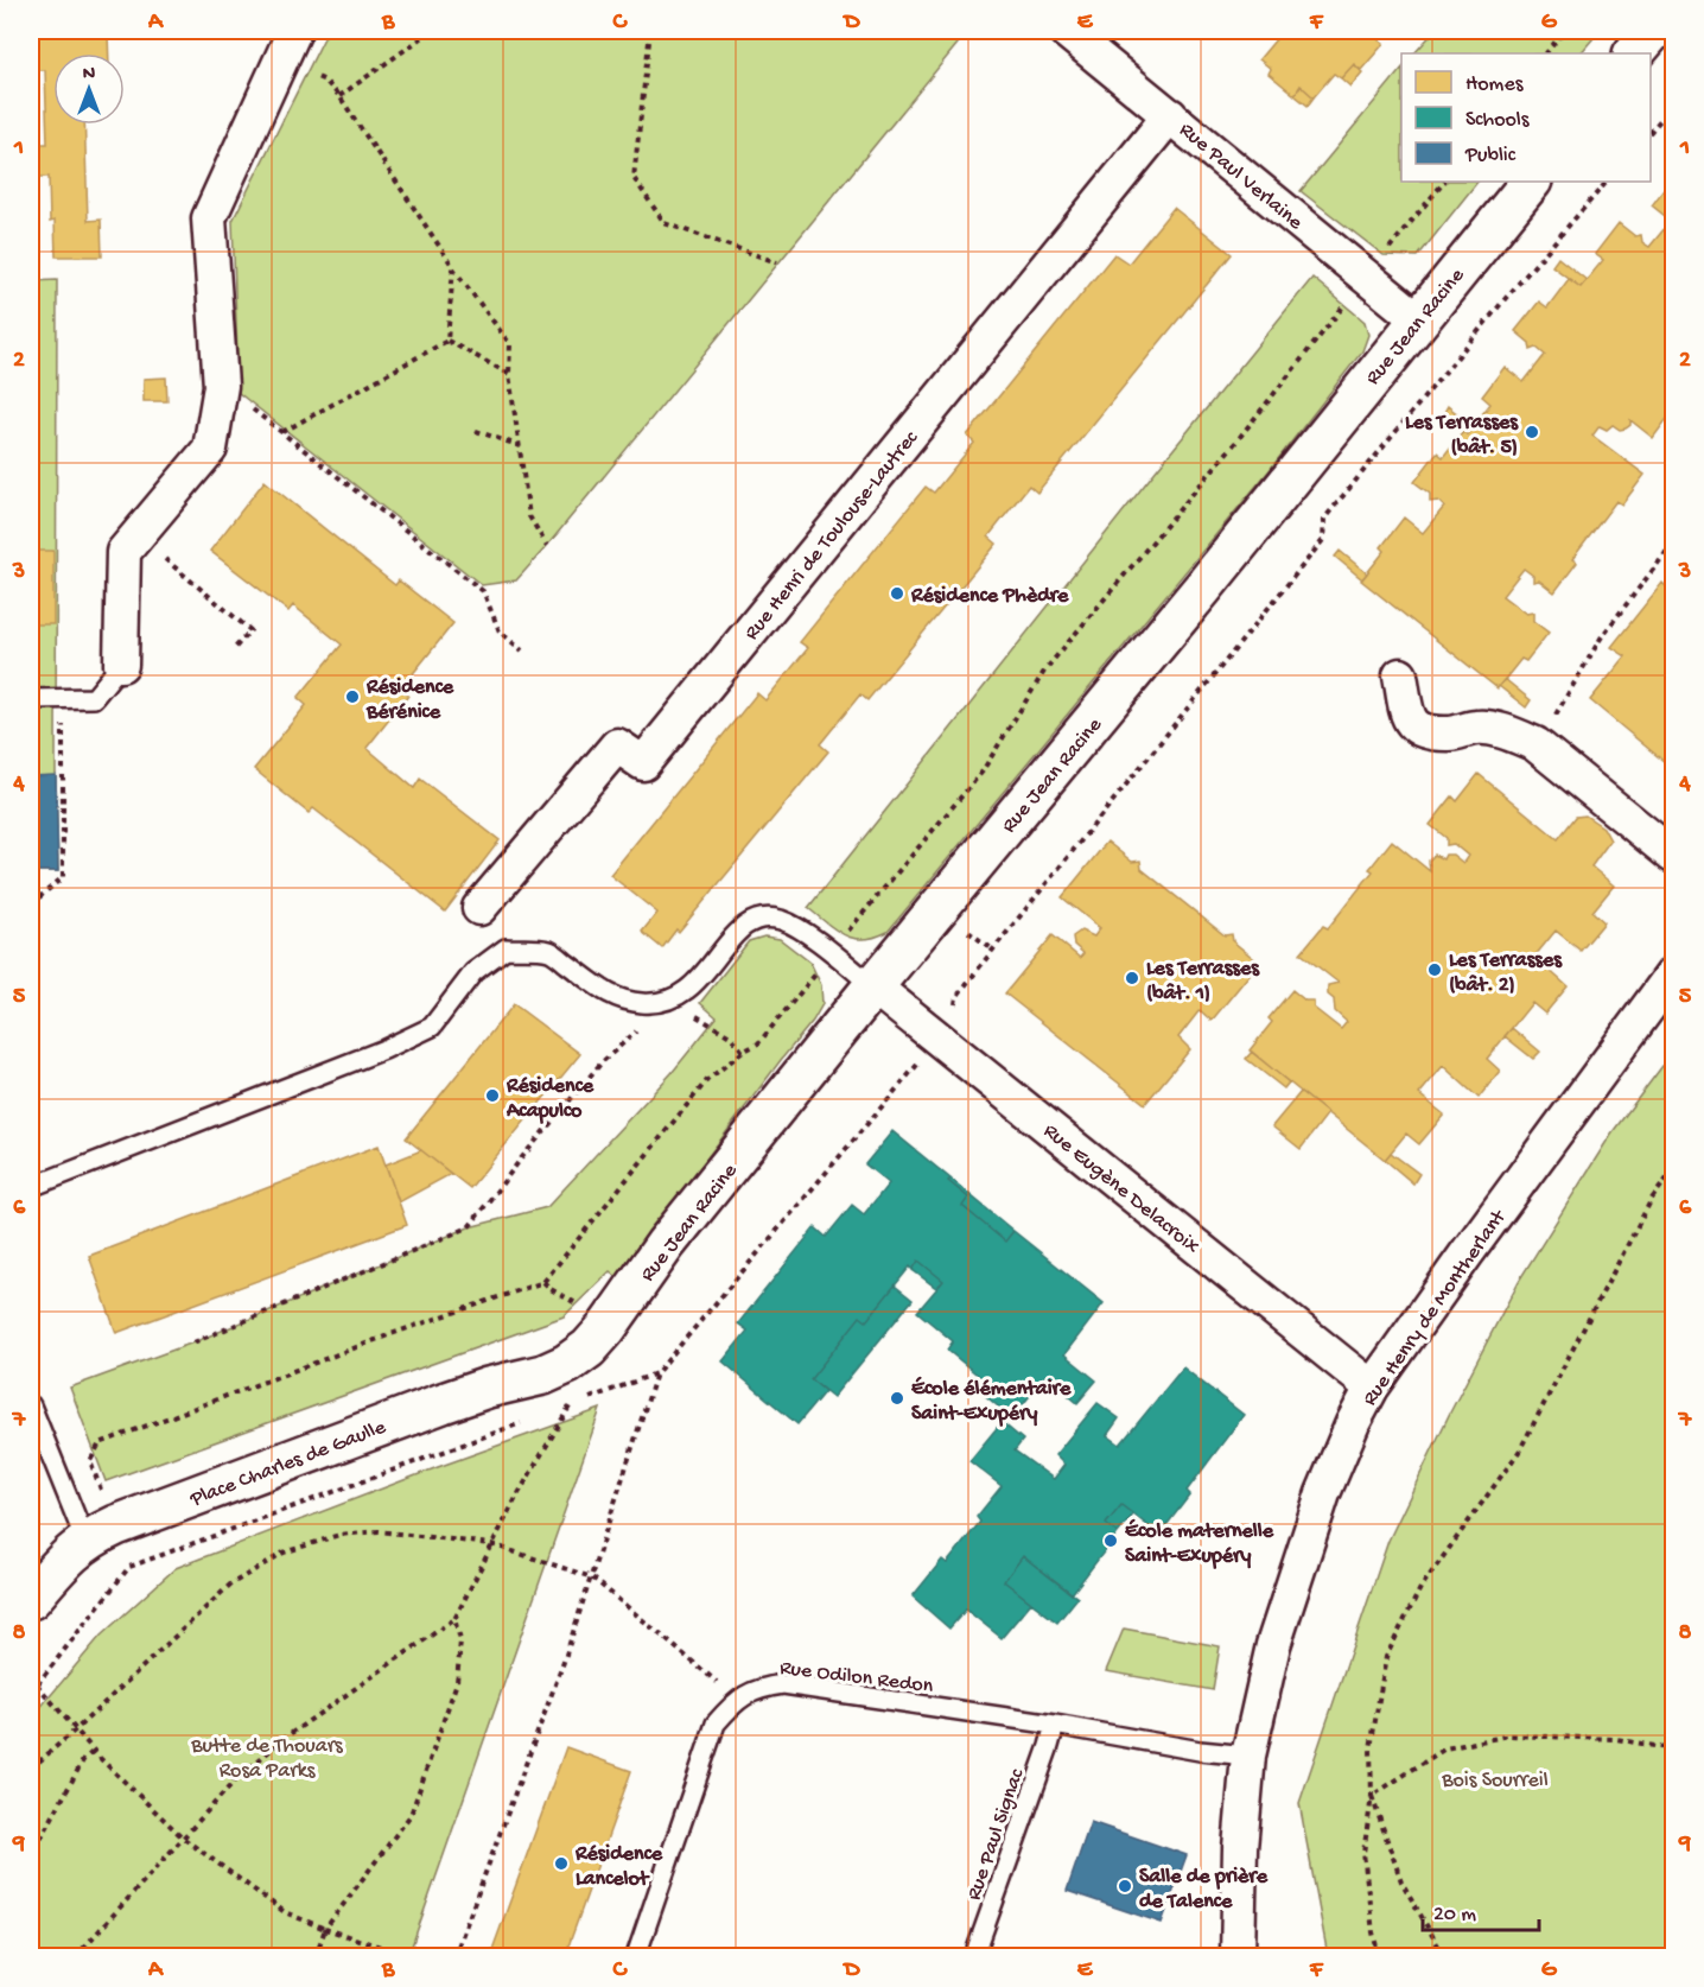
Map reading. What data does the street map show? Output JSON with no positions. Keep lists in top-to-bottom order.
{
  "streets": {
    "street": [
      "Rue Paul Verlaine",
      "Rue Jean Racine",
      "Rue Henri de Toulouse-Lautrec",
      "Rue Eugène Delacroix",
      "Rue Henry de Montherlant",
      "Place Charles de Gaulle"
    ],
    "lane": ["Rue Odilon Redon", "Rue Paul Signac"]
  },
  "crossings": [
    ["Rue Paul Verlaine", "Rue Jean Racine"],
    ["Rue Paul Verlaine", "Rue Henri de Toulouse-Lautrec"],
    ["Rue Jean Racine", "Rue Eugène Delacroix"],
    ["Rue Jean Racine", "Place Charles de Gaulle"],
    ["Rue Eugène Delacroix", "Rue Henry de Montherlant"],
    ["Rue Henry de Montherlant", "Rue Odilon Redon"],
    ["Rue Odilon Redon", "Rue Paul Signac"]
  ],
  "parks": ["Butte de Thouars Rosa Parks", "Bois Sourreil"],
  "places": [
    "Les Terrasses (bât. 5)",
    "Résidence Phèdre",
    "Résidence Bérénice",
    "Les Terrasses (bât. 2)",
    "Les Terrasses (bât. 1)",
    "Résidence Acapulco",
    "École élémentaire Saint-Exupéry",
    "École maternelle Saint-Exupéry",
    "Résidence Lancelot",
    "Salle de prière de Talence"
  ],
  "legend": ["Homes", "Schools", "Public"],
  "scale_bar": "20 m",
  "north": "top",
  "grid": {
    "columns": [
      "A",
      "B",
      "C",
      "D",
      "E",
      "F",
      "G"
    ],
    "rows": [
      "1",
      "2",
      "3",
      "4",
      "5",
      "6",
      "7",
      "8",
      "9"
    ]
  }
}
